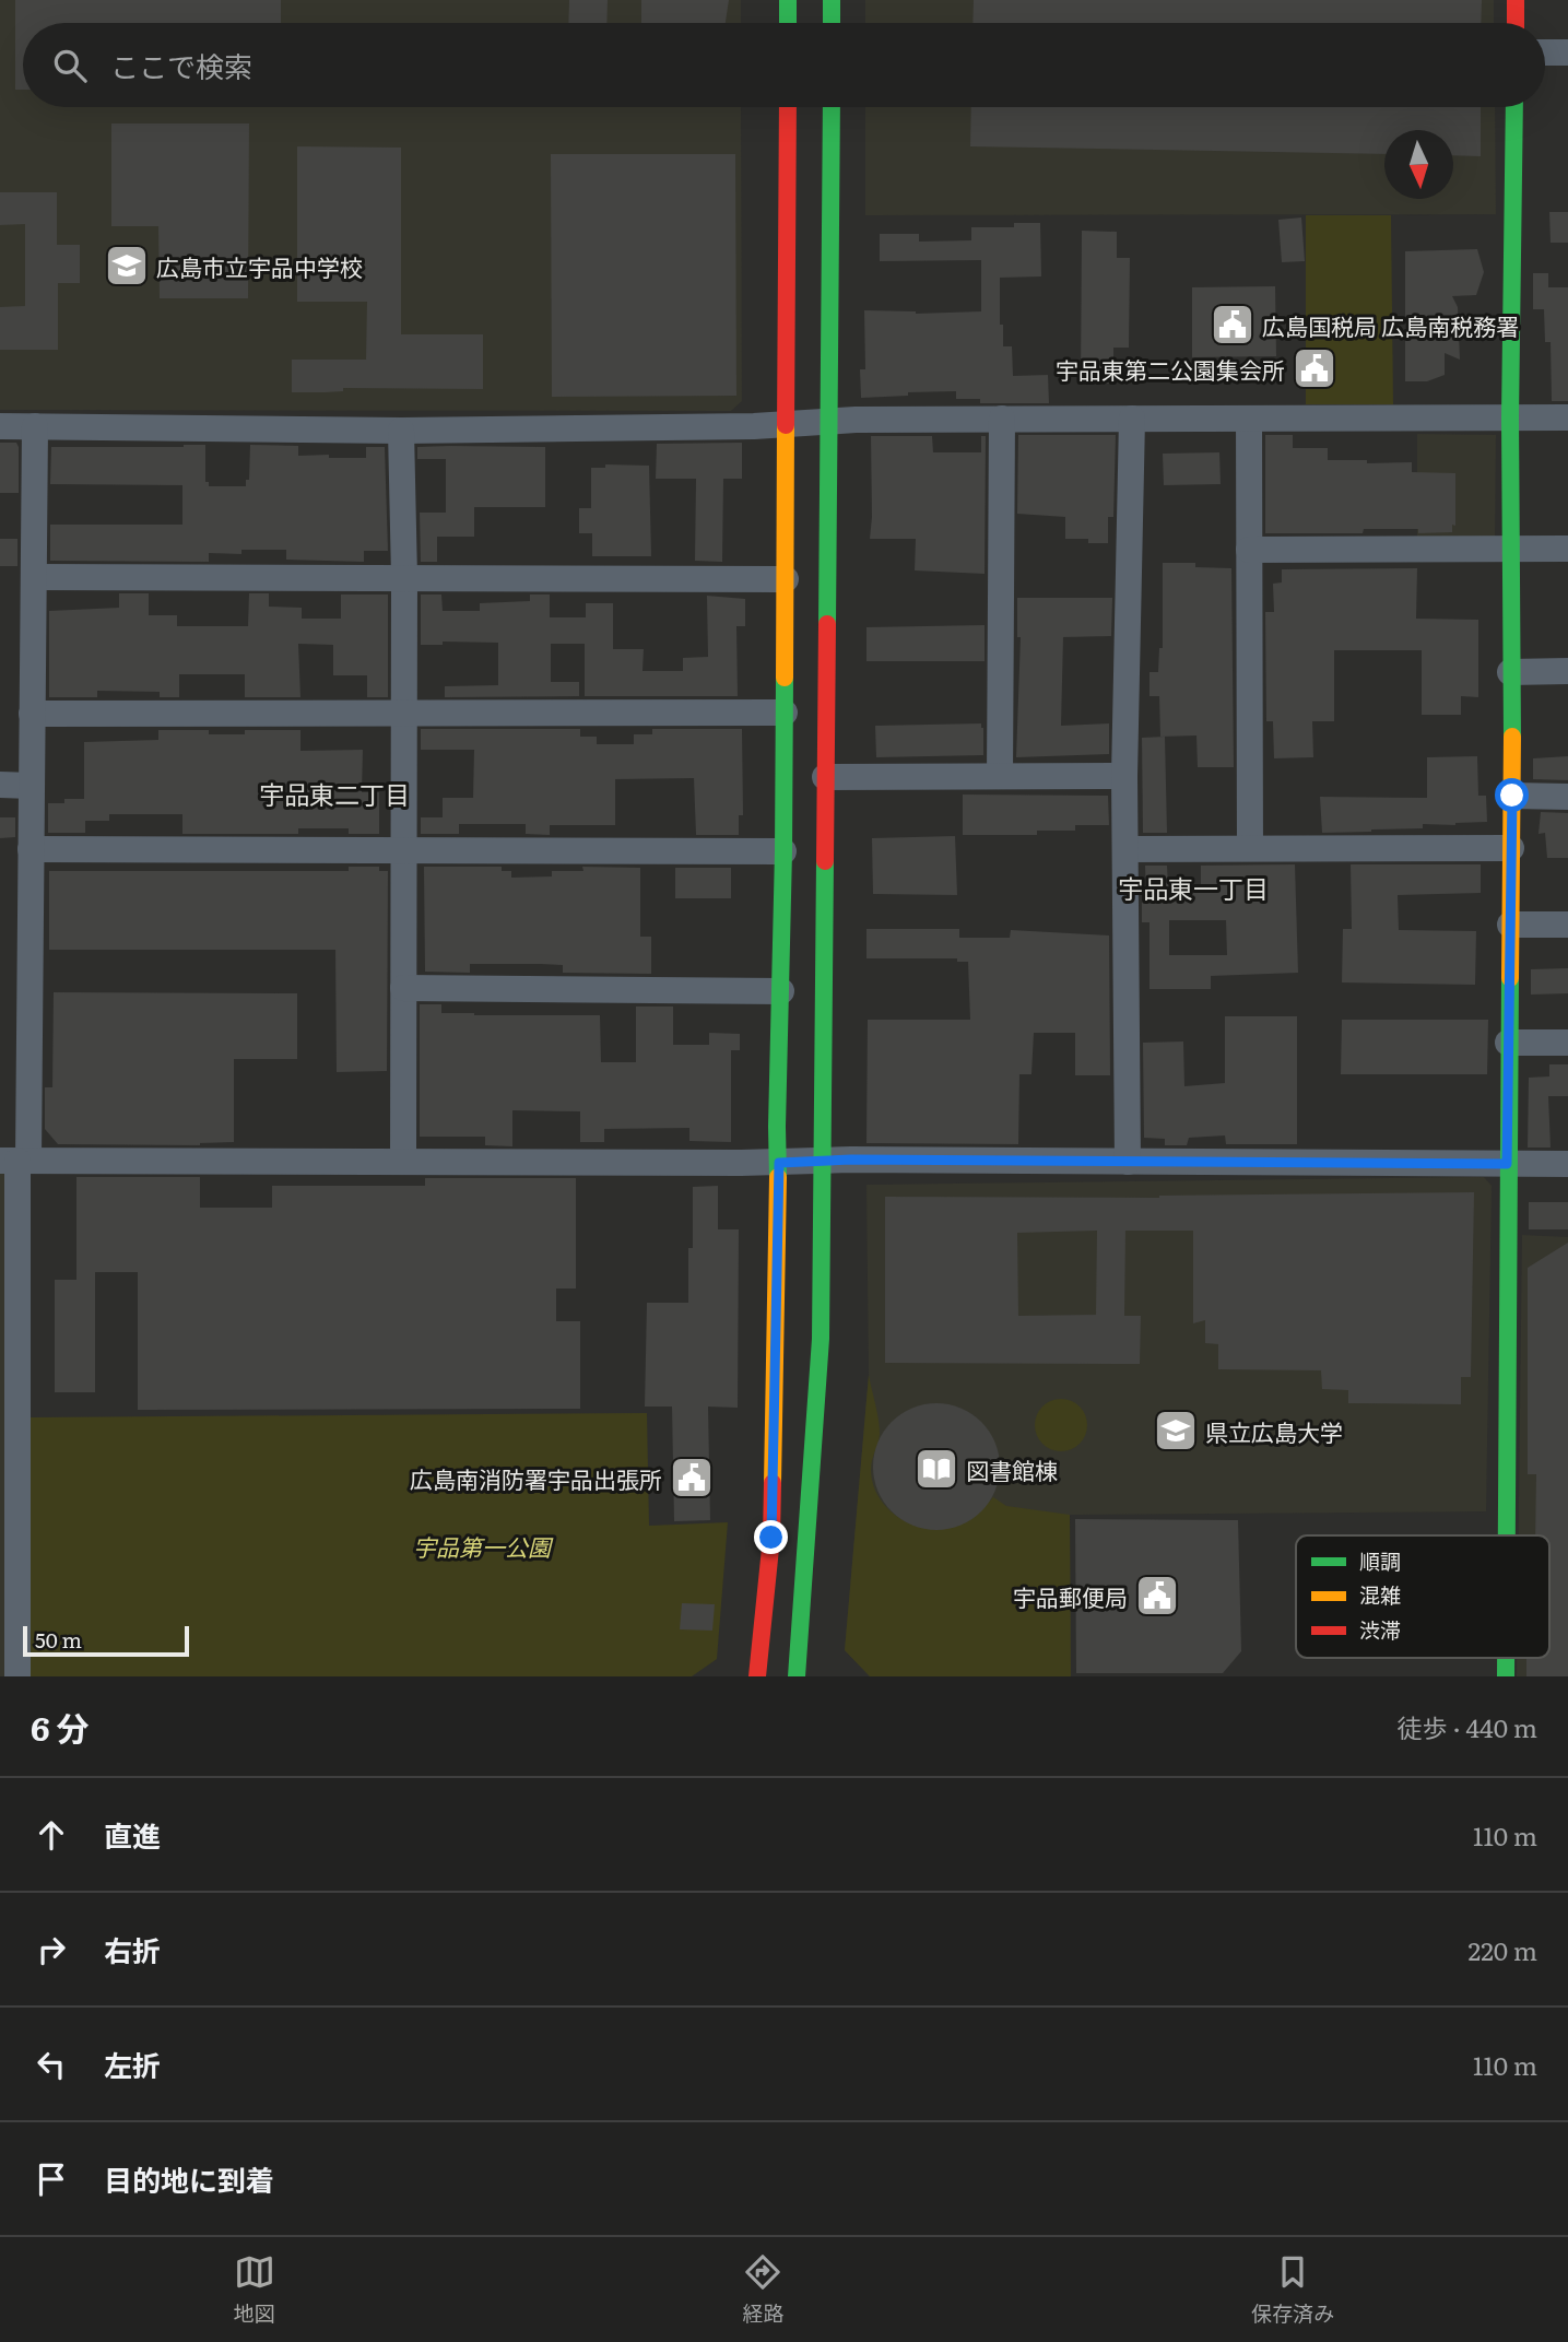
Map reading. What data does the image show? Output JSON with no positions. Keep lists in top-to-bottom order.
{
  "districts": ["宇品東二丁目", "宇品東一丁目"],
  "parks": ["宇品第一公園"],
  "places": {
    "school or university": ["広島市立宇品中学校", "県立広島大学"],
    "public building": [
      "広島国税局 広島南税務署",
      "宇品東第二公園集会所",
      "広島南消防署宇品出張所",
      "宇品郵便局"
    ],
    "library": ["図書館棟"]
  },
  "legend": ["順調", "混雑", "渋滞"],
  "scale_bar": "50 m",
  "north": "bottom",
  "page": {
    "search": "ここで検索",
    "scale": "50 m",
    "heading": ["6 分", "徒歩 · 440 m"],
    "list": [
      ["直進", "110 m"],
      ["右折", "220 m"],
      ["左折", "110 m"],
      "目的地に到着"
    ],
    "nav": ["地図", "経路", "保存済み"]
  }
}
